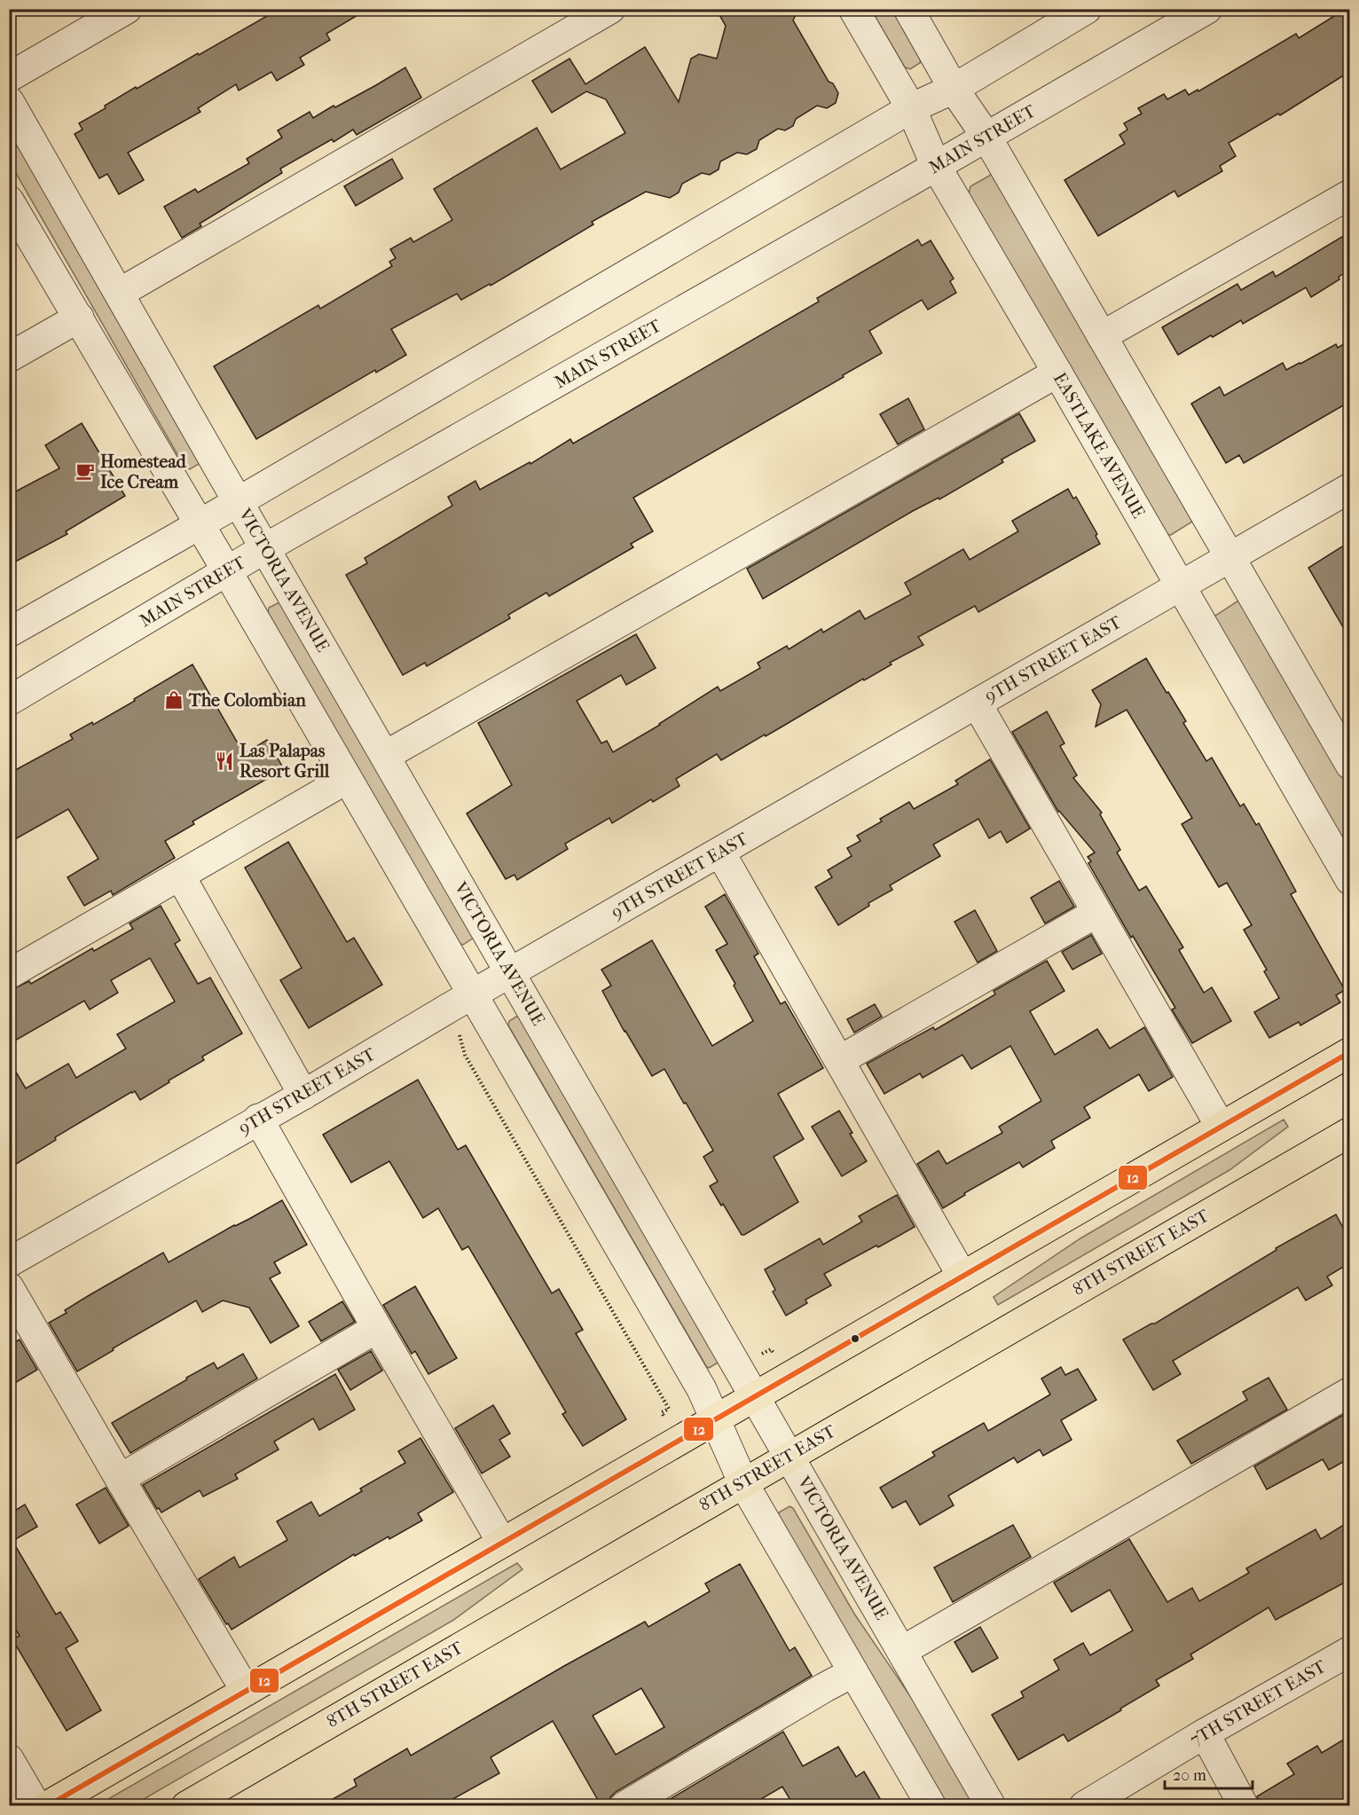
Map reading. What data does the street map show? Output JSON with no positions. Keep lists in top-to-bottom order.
{
  "streets": {
    "main road": ["8TH STREET EAST"],
    "street": [
      "MAIN STREET",
      "EASTLAKE AVENUE",
      "VICTORIA AVENUE",
      "9TH STREET EAST",
      "7TH STREET EAST"
    ]
  },
  "crossings": [
    ["MAIN STREET", "EASTLAKE AVENUE"],
    ["MAIN STREET", "VICTORIA AVENUE"],
    ["EASTLAKE AVENUE", "9TH STREET EAST"],
    ["VICTORIA AVENUE", "9TH STREET EAST"],
    ["VICTORIA AVENUE", "8TH STREET EAST"]
  ],
  "places": {
    "cafe": ["Homestead Ice Cream"],
    "shop": ["The Colombian"],
    "restaurant": ["Las Palapas Resort Grill"]
  },
  "lines": ["transit line 12"],
  "scale_bar": "20 m"
}
